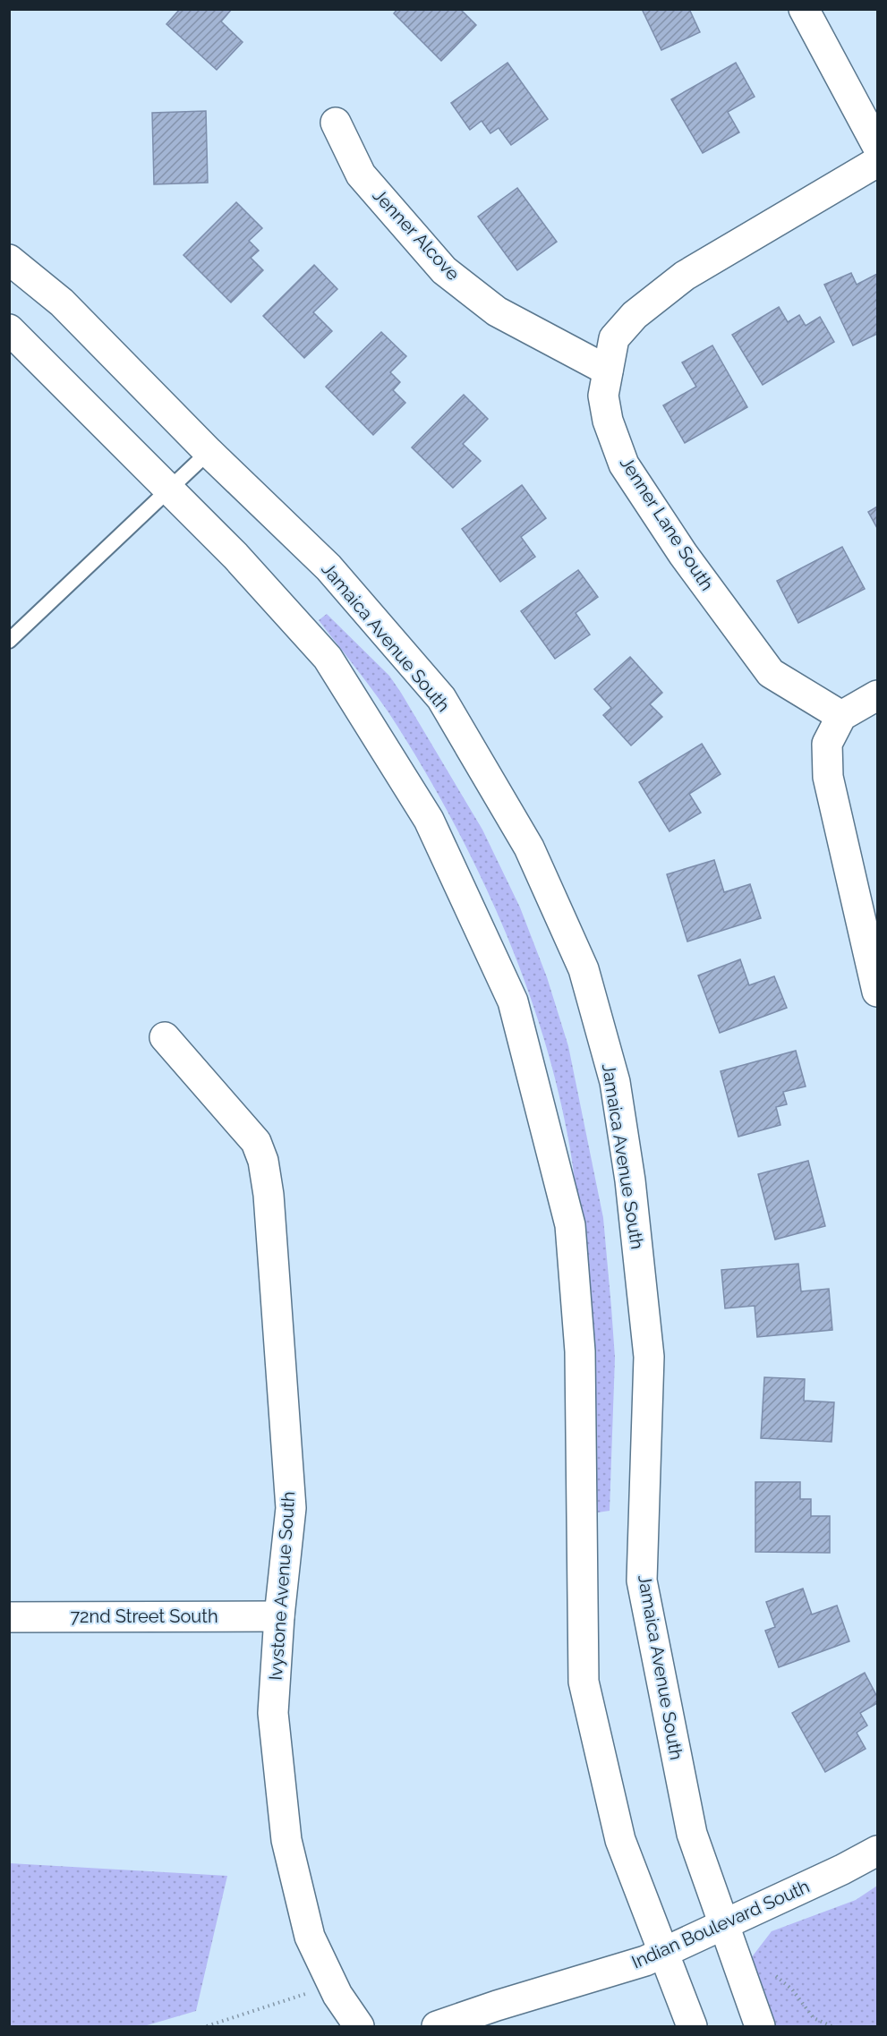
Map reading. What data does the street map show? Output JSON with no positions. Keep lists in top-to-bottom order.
{
  "streets": {
    "street": [
      "Jenner Alcove",
      "Jenner Lane South",
      "Jamaica Avenue South",
      "Ivystone Avenue South",
      "72nd Street South",
      "Indian Boulevard South"
    ]
  },
  "crossings": [
    ["Jenner Alcove", "Jenner Lane South"],
    ["Jamaica Avenue South", "Indian Boulevard South"],
    ["Ivystone Avenue South", "72nd Street South"]
  ]
}
